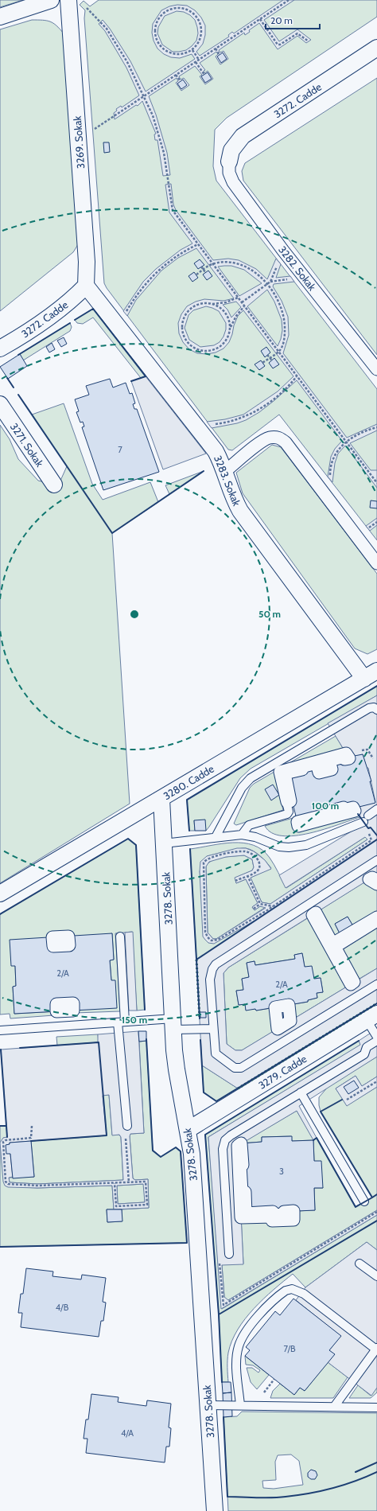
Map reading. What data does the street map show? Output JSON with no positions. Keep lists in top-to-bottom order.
{
  "streets": {
    "street": [
      "3272. Cadde",
      "3269. Sokak",
      "3282. Sokak",
      "3271. Sokak",
      "3283. Sokak",
      "3280. Cadde",
      "3278. Sokak",
      "3279. Cadde"
    ]
  },
  "crossings": [
    ["3272. Cadde", "3269. Sokak"],
    ["3272. Cadde", "3282. Sokak"],
    ["3272. Cadde", "3283. Sokak"],
    ["3269. Sokak", "3283. Sokak"],
    ["3283. Sokak", "3280. Cadde"],
    ["3280. Cadde", "3278. Sokak"],
    ["3278. Sokak", "3279. Cadde"]
  ],
  "house_numbers": [
    "7",
    "2/A",
    "2/A",
    "3",
    "4/B",
    "7/B",
    "4/A"
  ],
  "scale_bar": "20 m",
  "rings": ["50 m", "100 m", "150 m"]
}
